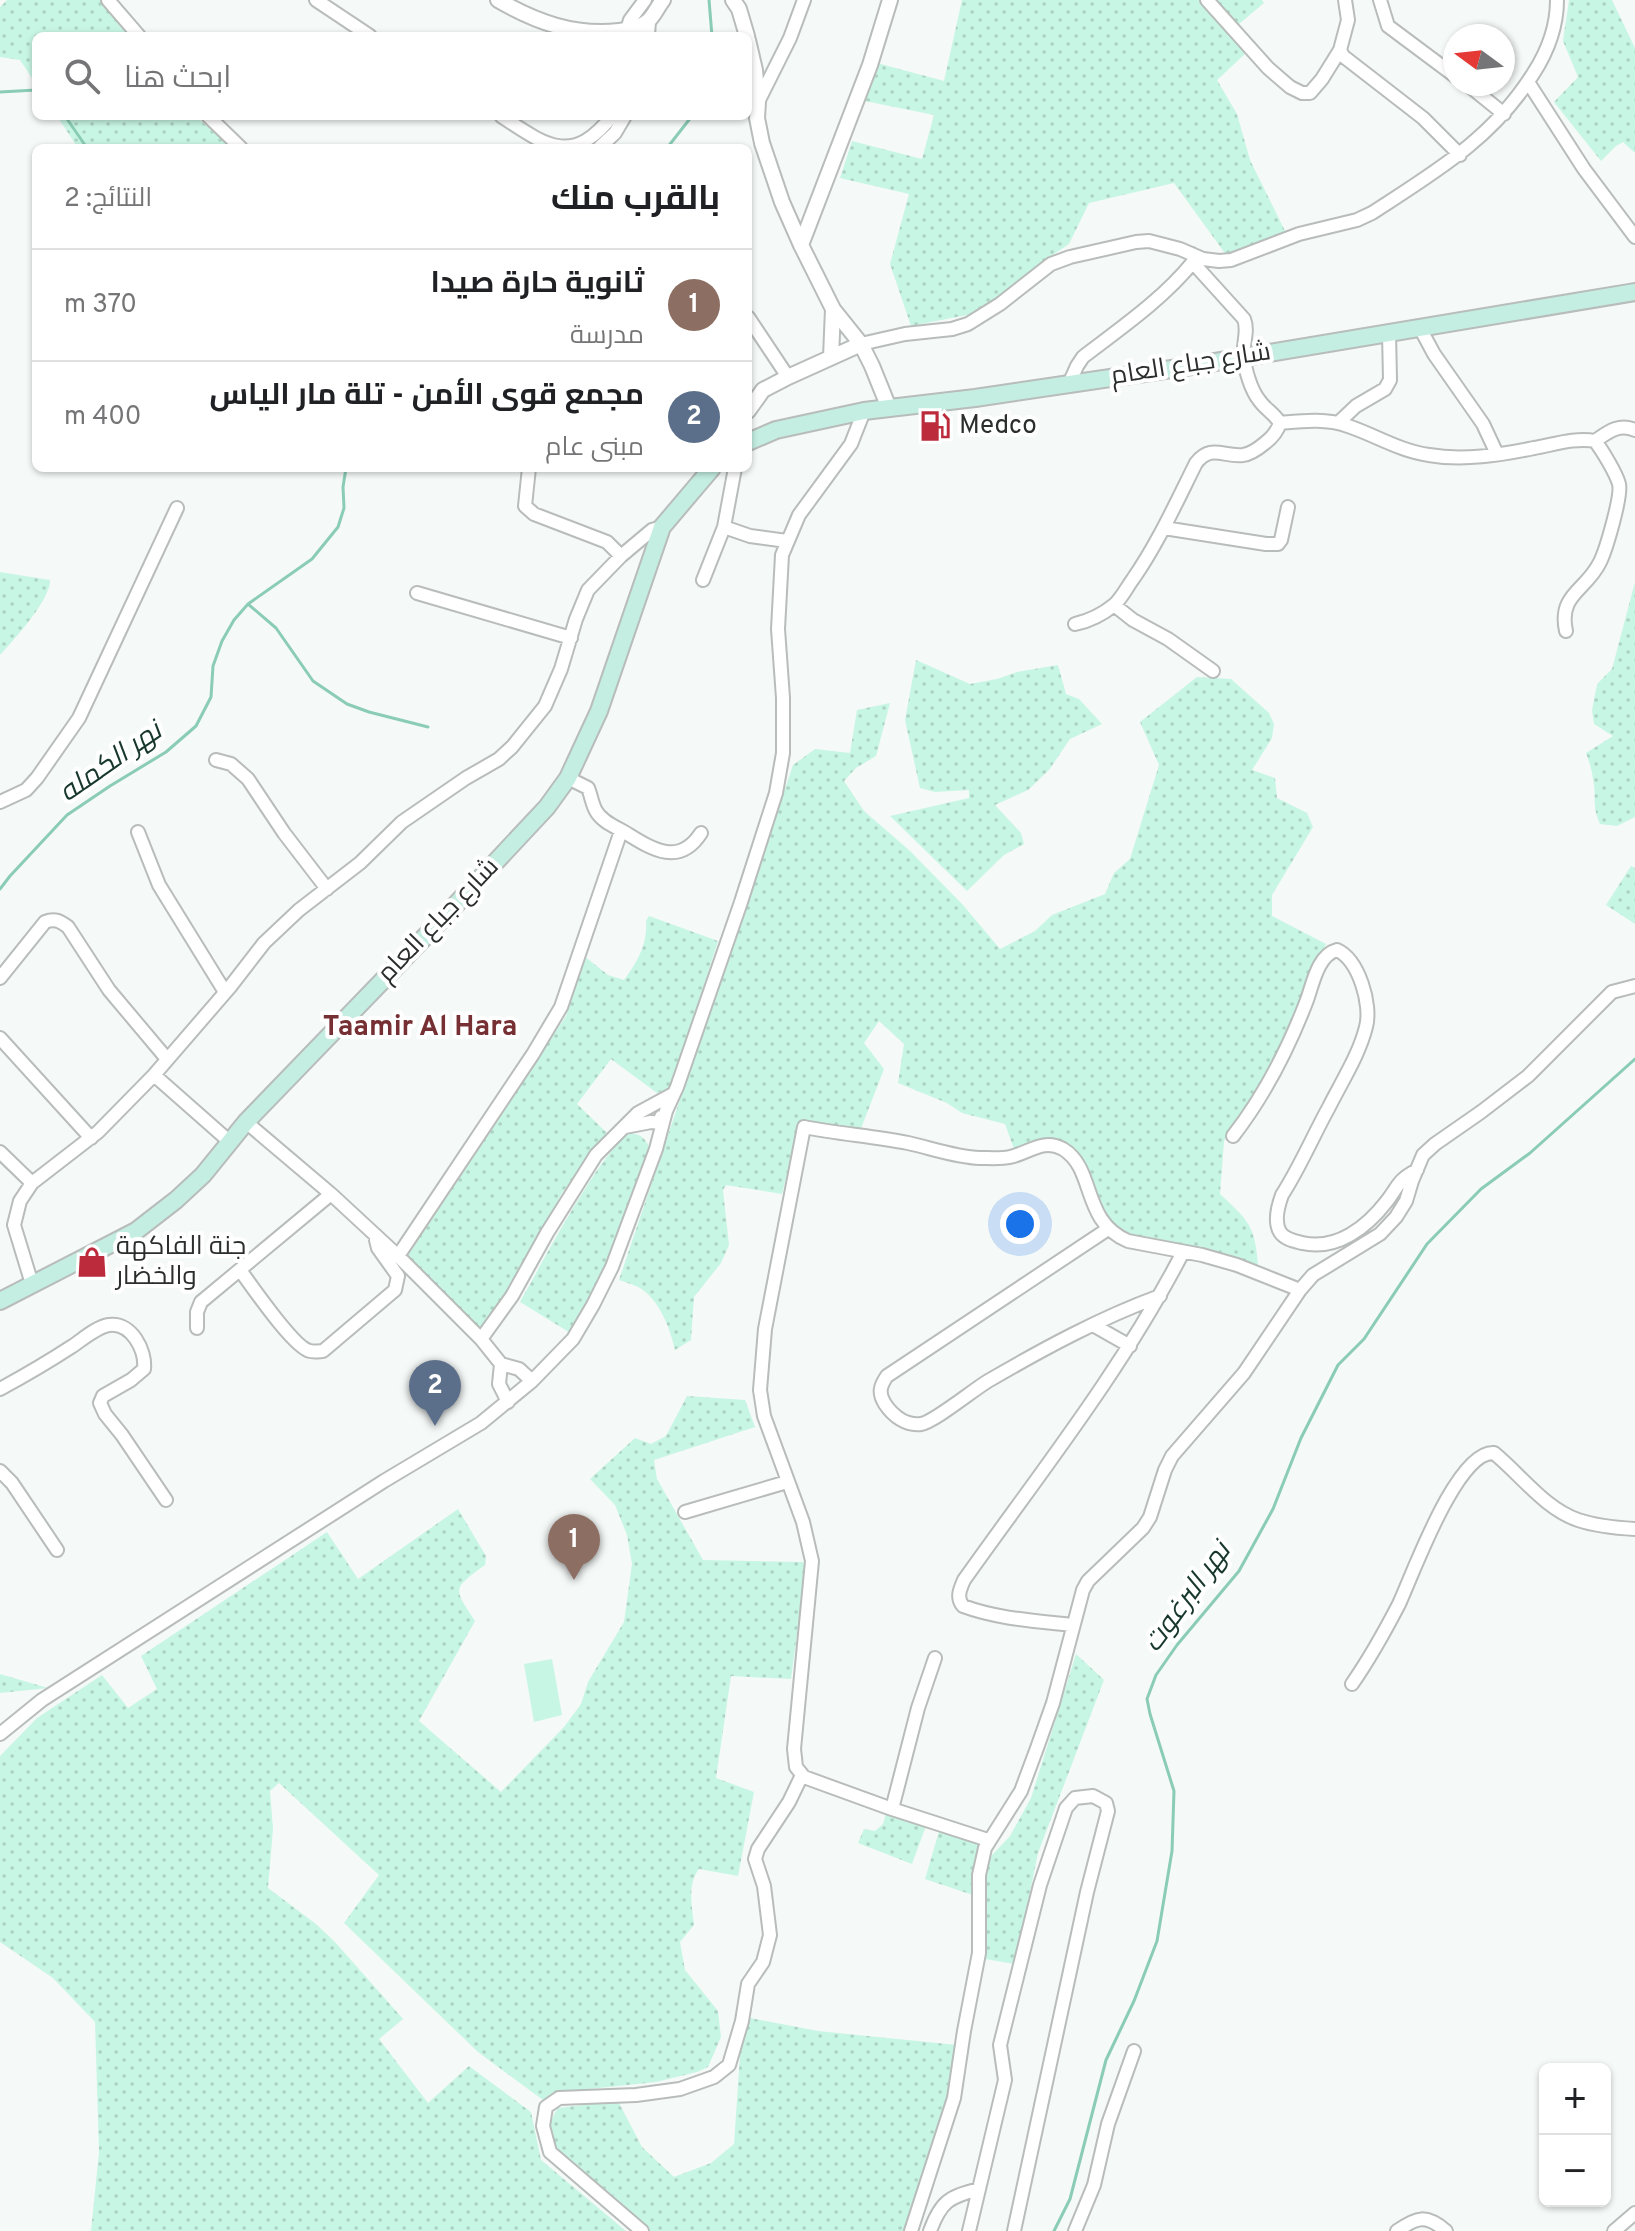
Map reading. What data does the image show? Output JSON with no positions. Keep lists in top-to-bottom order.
{
  "streets": {
    "main road": ["شارع جباع العام"]
  },
  "districts": ["Taamir Al Hara"],
  "water": ["نهر الكمله", "نهر البرغوت"],
  "places": {
    "fuel station": ["Medco"],
    "shop": ["جنة الفاكهة والخضار"]
  },
  "north": "left",
  "page": {
    "search": "ابحث هنا",
    "heading": ["بالقرب منك", "النتائج: 2"],
    "list": [
      {
        "mark": "1",
        "name": "ثانوية حارة صيدا",
        "note": "مدرسة",
        "value": "370 m"
      },
      {
        "mark": "2",
        "name": "مجمع قوى الأمن - تلة مار الياس",
        "note": "مبنى عام",
        "value": "400 m"
      }
    ],
    "pins": ["2", "1"],
    "map_buttons": ["+", "−"]
  }
}
